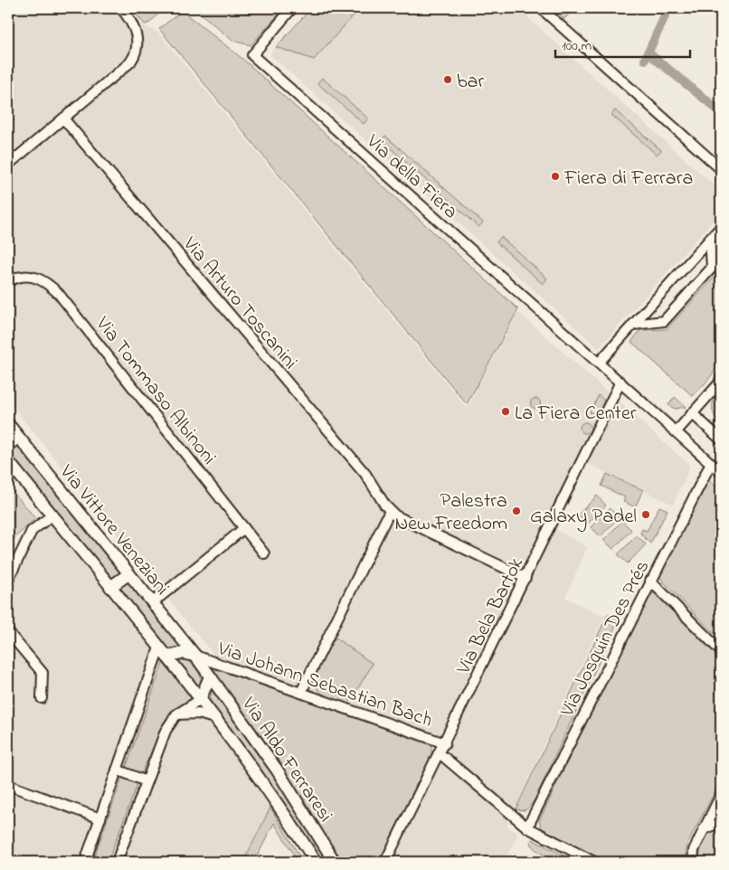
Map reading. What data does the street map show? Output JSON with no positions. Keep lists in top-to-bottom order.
{
  "streets": {
    "main road": ["Via Vittore Veneziani", "Via Aldo Ferraresi"],
    "street": [
      "Via della Fiera",
      "Via Arturo Toscanini",
      "Via Tommaso Albinoni",
      "Via Bela Bartok",
      "Via Josquin Des Prés",
      "Via Johann Sebastian Bach"
    ]
  },
  "crossings": [
    ["Via della Fiera", "Via Bela Bartok"],
    ["Via della Fiera", "Via Josquin Des Prés"],
    ["Via Arturo Toscanini", "Via Bela Bartok"],
    ["Via Vittore Veneziani", "Via Johann Sebastian Bach"],
    ["Via Vittore Veneziani", "Via Aldo Ferraresi"],
    ["Via Bela Bartok", "Via Johann Sebastian Bach"],
    ["Via Josquin Des Prés", "Via Johann Sebastian Bach"]
  ],
  "places": [
    "bar",
    "Fiera di Ferrara",
    "La Fiera Center",
    "Palestra New Freedom",
    "Galaxy Padel"
  ],
  "scale_bar": "100 m"
}
